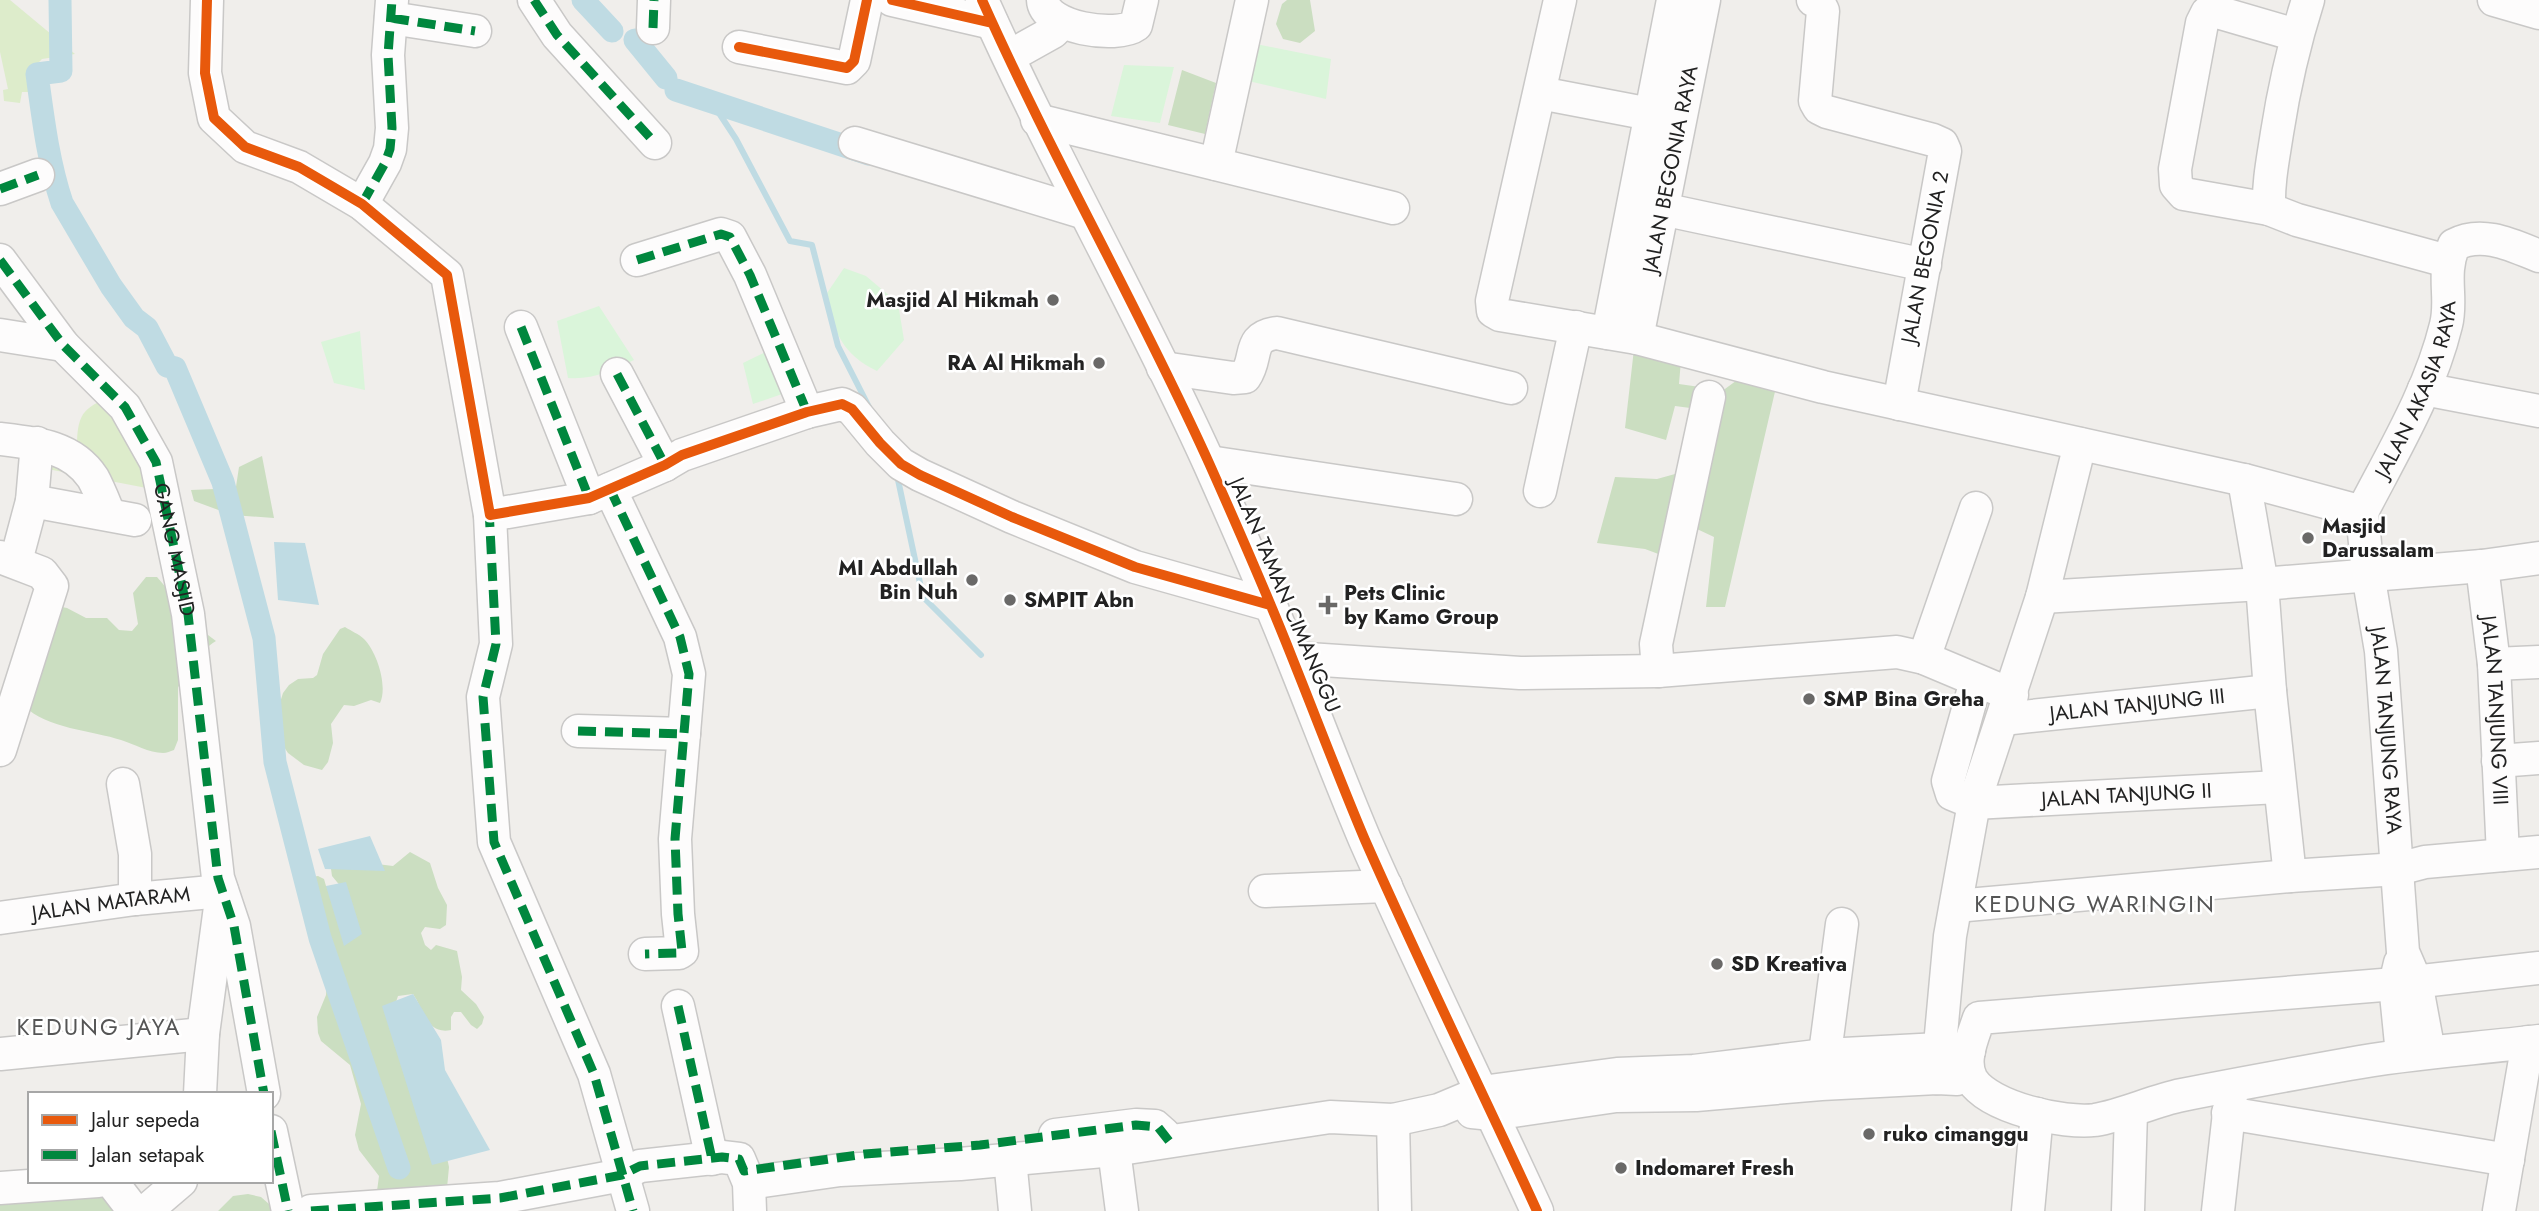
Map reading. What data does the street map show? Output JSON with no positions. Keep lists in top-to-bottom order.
{
  "streets": {
    "street": [
      "JALAN BEGONIA RAYA",
      "JALAN BEGONIA 2",
      "JALAN AKASIA RAYA",
      "GANG MASJID",
      "JALAN TAMAN CIMANGGU",
      "JALAN TANJUNG III",
      "JALAN TANJUNG VIII",
      "JALAN TANJUNG RAYA",
      "JALAN TANJUNG II",
      "JALAN MATARAM"
    ]
  },
  "crossings": [
    ["JALAN AKASIA RAYA", "JALAN TANJUNG RAYA"],
    ["GANG MASJID", "JALAN MATARAM"]
  ],
  "districts": ["KEDUNG WARINGIN", "KEDUNG JAYA"],
  "places": {
    "other": [
      "Masjid Al Hikmah",
      "RA Al Hikmah",
      "Masjid Darussalam",
      "MI Abdullah Bin Nuh",
      "SMPIT Abn",
      "SMP Bina Greha",
      "SD Kreativa",
      "ruko cimanggu",
      "Indomaret Fresh"
    ],
    "health": ["Pets Clinic by Kamo Group"]
  },
  "legend": ["Jalur sepeda", "Jalan setapak"]
}
